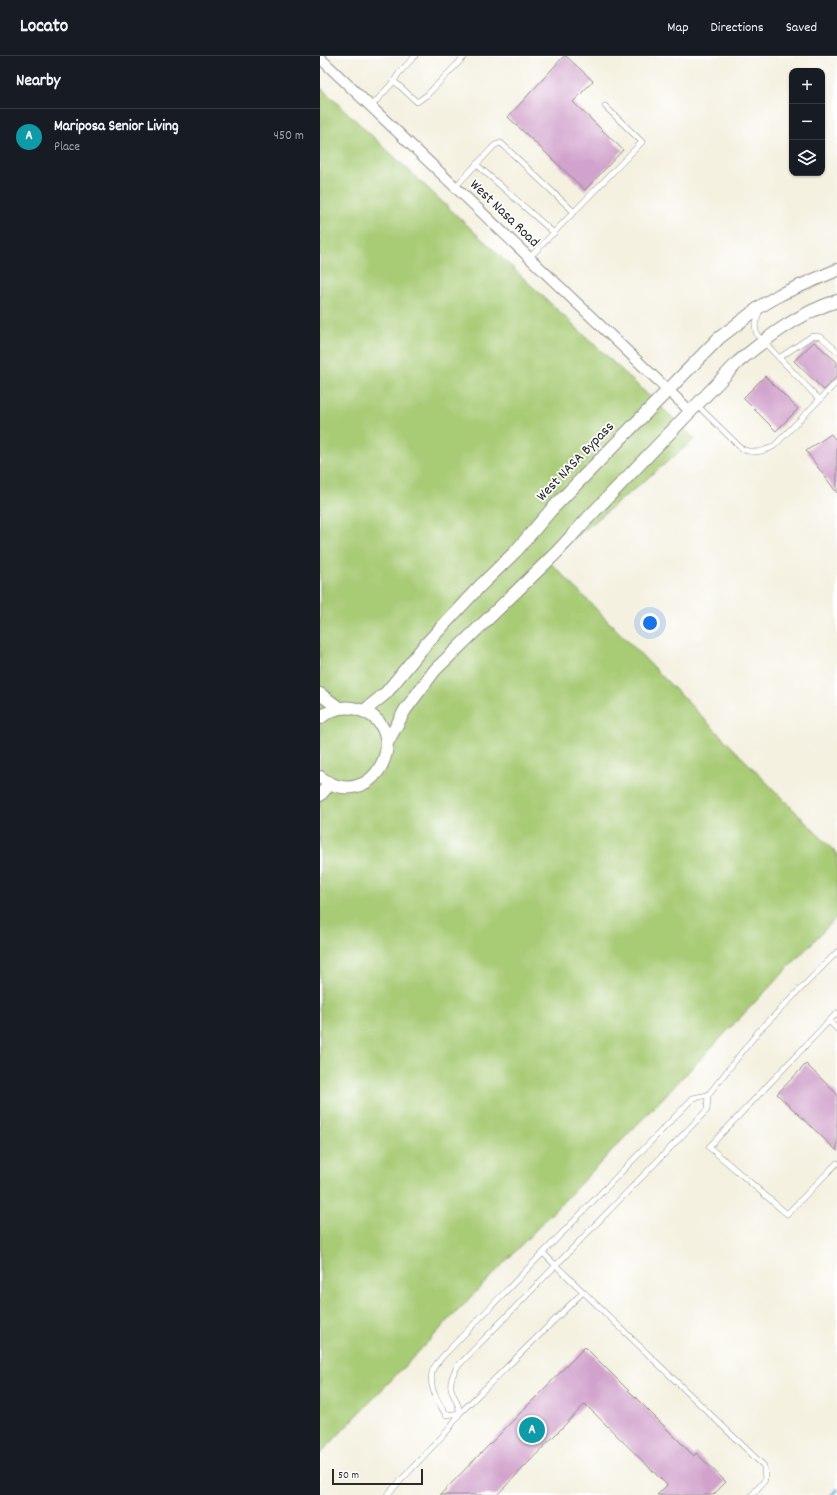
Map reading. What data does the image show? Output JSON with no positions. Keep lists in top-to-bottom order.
{
  "streets": {
    "street": ["West Nasa Road", "West NASA Bypass"]
  },
  "crossings": [
    ["West Nasa Road", "West NASA Bypass"]
  ],
  "scale_bar": "50 m",
  "page": {
    "header": "Locato",
    "nav": ["Map", "Directions", "Saved"],
    "heading": "Nearby",
    "map_buttons": ["+", "−"],
    "list": [
      {
        "mark": "A",
        "name": "Mariposa Senior Living",
        "note": "Place",
        "value": "450 m"
      }
    ],
    "pins": "A",
    "scale": "50 m"
  }
}
